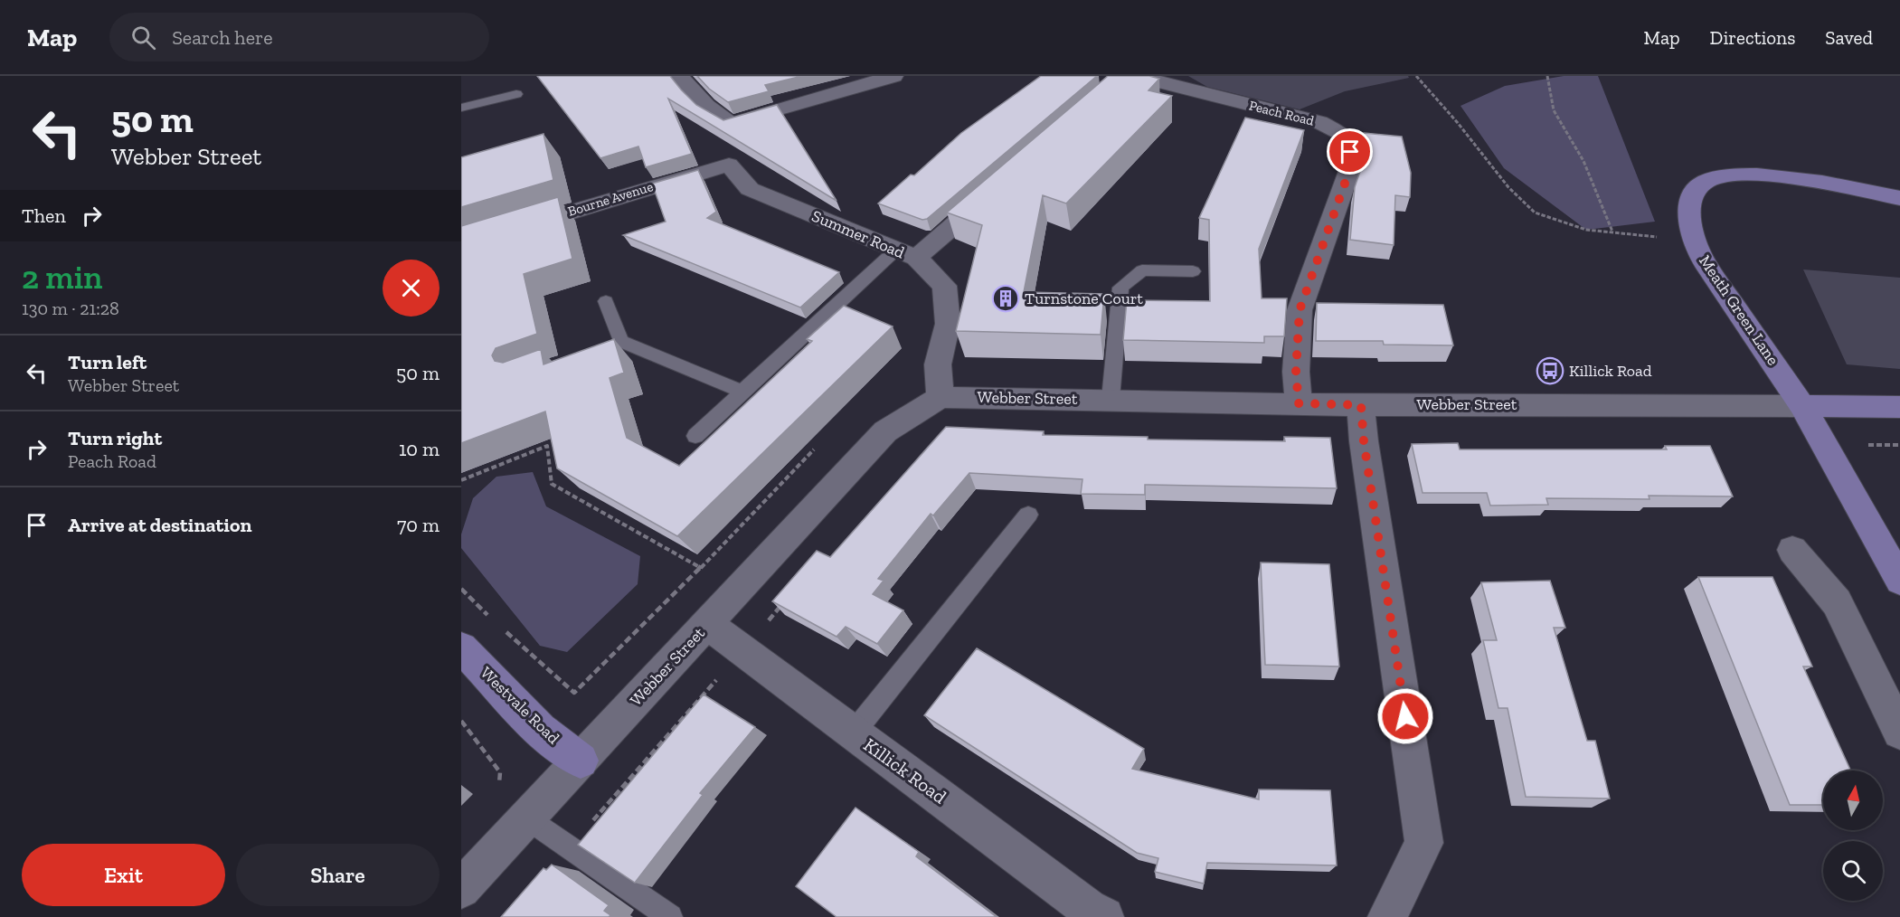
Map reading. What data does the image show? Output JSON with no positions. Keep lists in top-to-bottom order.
{
  "streets": {
    "street": [
      "Peach Road",
      "Bourne Avenue",
      "Summer Road",
      "Meath Green Lane",
      "Webber Street",
      "Westvale Road",
      "Killick Road"
    ]
  },
  "crossings": [
    ["Peach Road", "Webber Street"],
    ["Bourne Avenue", "Summer Road"],
    ["Summer Road", "Webber Street"],
    ["Meath Green Lane", "Webber Street"],
    ["Webber Street", "Westvale Road"],
    ["Webber Street", "Killick Road"]
  ],
  "places": {
    "building": ["Turnstone Court"],
    "bus stop": ["Killick Road"]
  },
  "north": "top",
  "page": {
    "header": "Map",
    "search": "Search here",
    "nav": ["Map", "Directions", "Saved"],
    "turn": ["50 m", "Webber Street"],
    "then": "Then",
    "heading": ["2 min", "130 m · 21:28"],
    "list": [
      {
        "name": "Turn left",
        "note": "Webber Street",
        "value": "50 m"
      },
      {
        "name": "Turn right",
        "note": "Peach Road",
        "value": "10 m"
      },
      {
        "name": "Arrive at destination",
        "value": "70 m"
      }
    ],
    "buttons": ["Exit", "Share"]
  }
}
